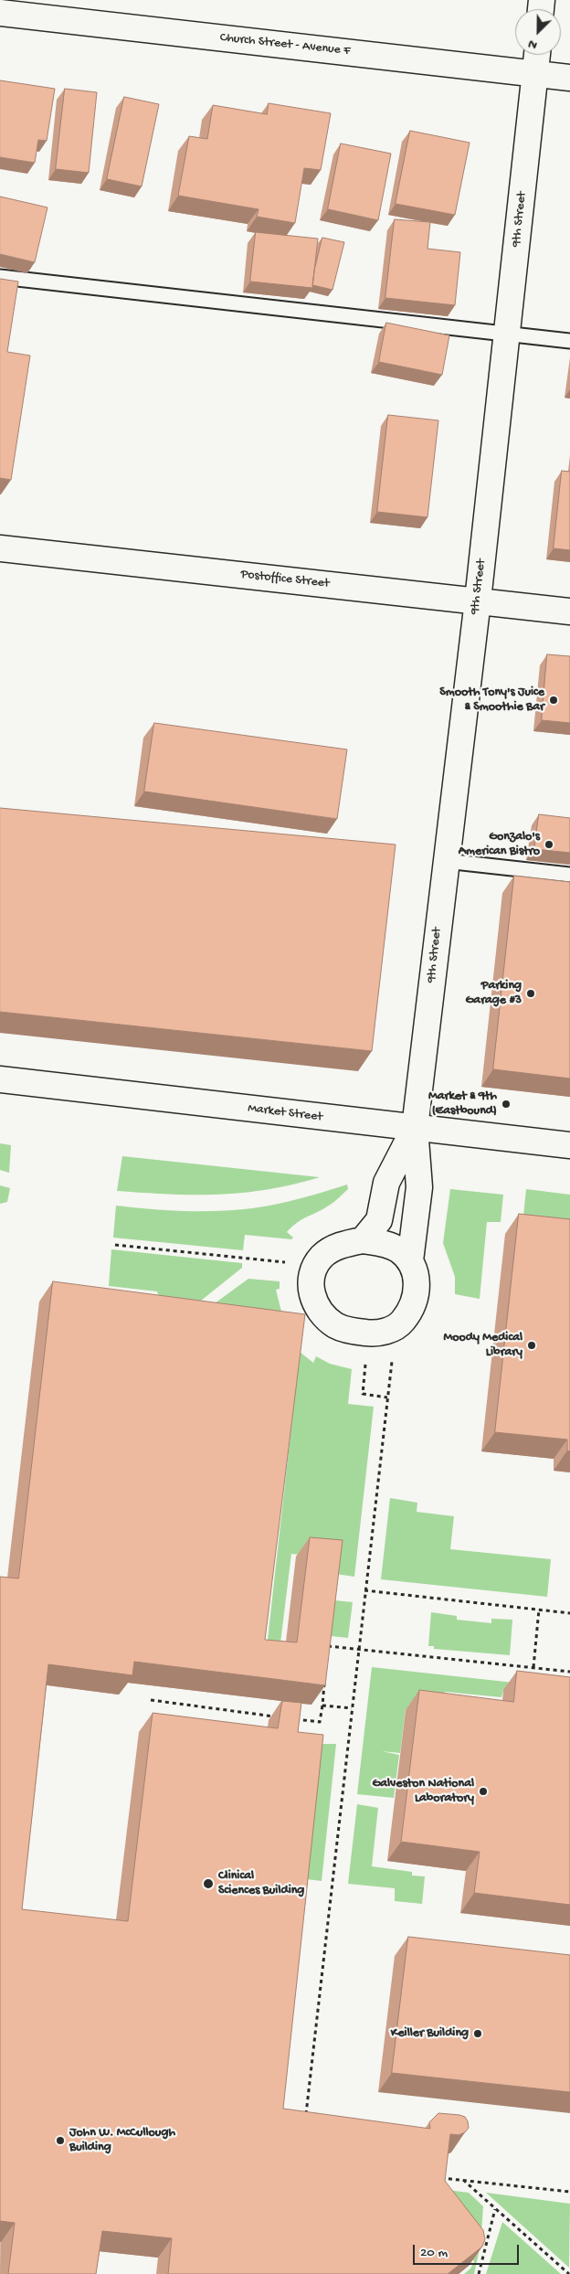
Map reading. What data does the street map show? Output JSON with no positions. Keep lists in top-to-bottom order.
{
  "streets": {
    "street": [
      "Church Street - Avenue F",
      "9th Street",
      "Postoffice Street",
      "Market Street"
    ]
  },
  "crossings": [
    ["Church Street - Avenue F", "9th Street"],
    ["9th Street", "Postoffice Street"],
    ["9th Street", "Market Street"]
  ],
  "places": [
    "Smooth Tony's Juice & Smoothie Bar",
    "Gonzalo's American Bistro",
    "Parking Garage #3",
    "Market & 9th (Eastbound)",
    "Moody Medical Library",
    "Galveston National Laboratory",
    "Clinical Sciences Building",
    "Keiller Building",
    "John W. McCullough Building"
  ],
  "scale_bar": "20 m",
  "north": "bottom left"
}
